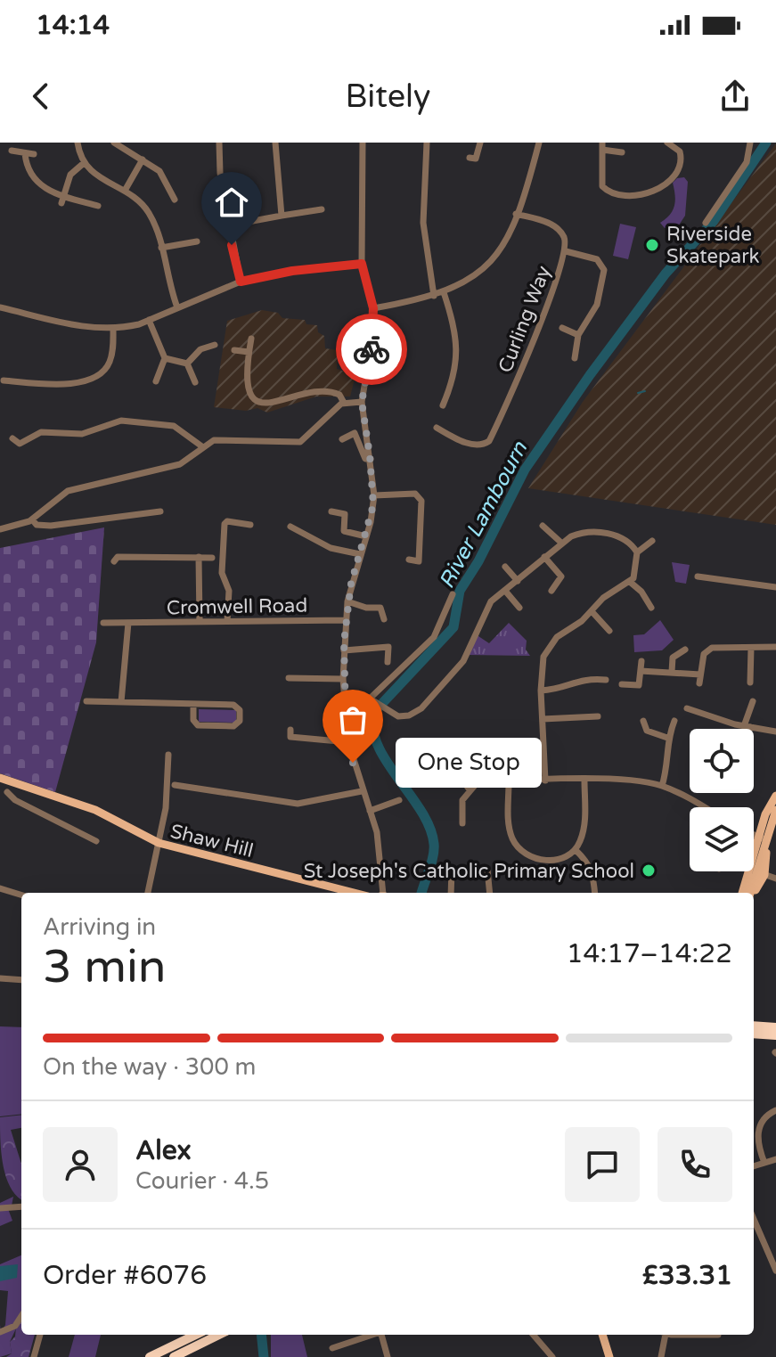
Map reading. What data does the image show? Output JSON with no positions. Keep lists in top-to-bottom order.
{
  "streets": {
    "main road": ["Shaw Hill"],
    "street": ["Curling Way", "Cromwell Road"]
  },
  "water": ["River Lambourn"],
  "places": ["Riverside Skatepark", "One Stop", "St Joseph's Catholic Primary School"],
  "page": {
    "status": "14:14",
    "header": "Bitely",
    "bubble": "One Stop",
    "heading": ["3 min", "Arriving in", "14:17–14:22"],
    "panel": [
      "Alex",
      "Courier · 4.5",
      "Order #6076",
      "£33.31"
    ],
    "bar": "On the way · 300 m"
  }
}
